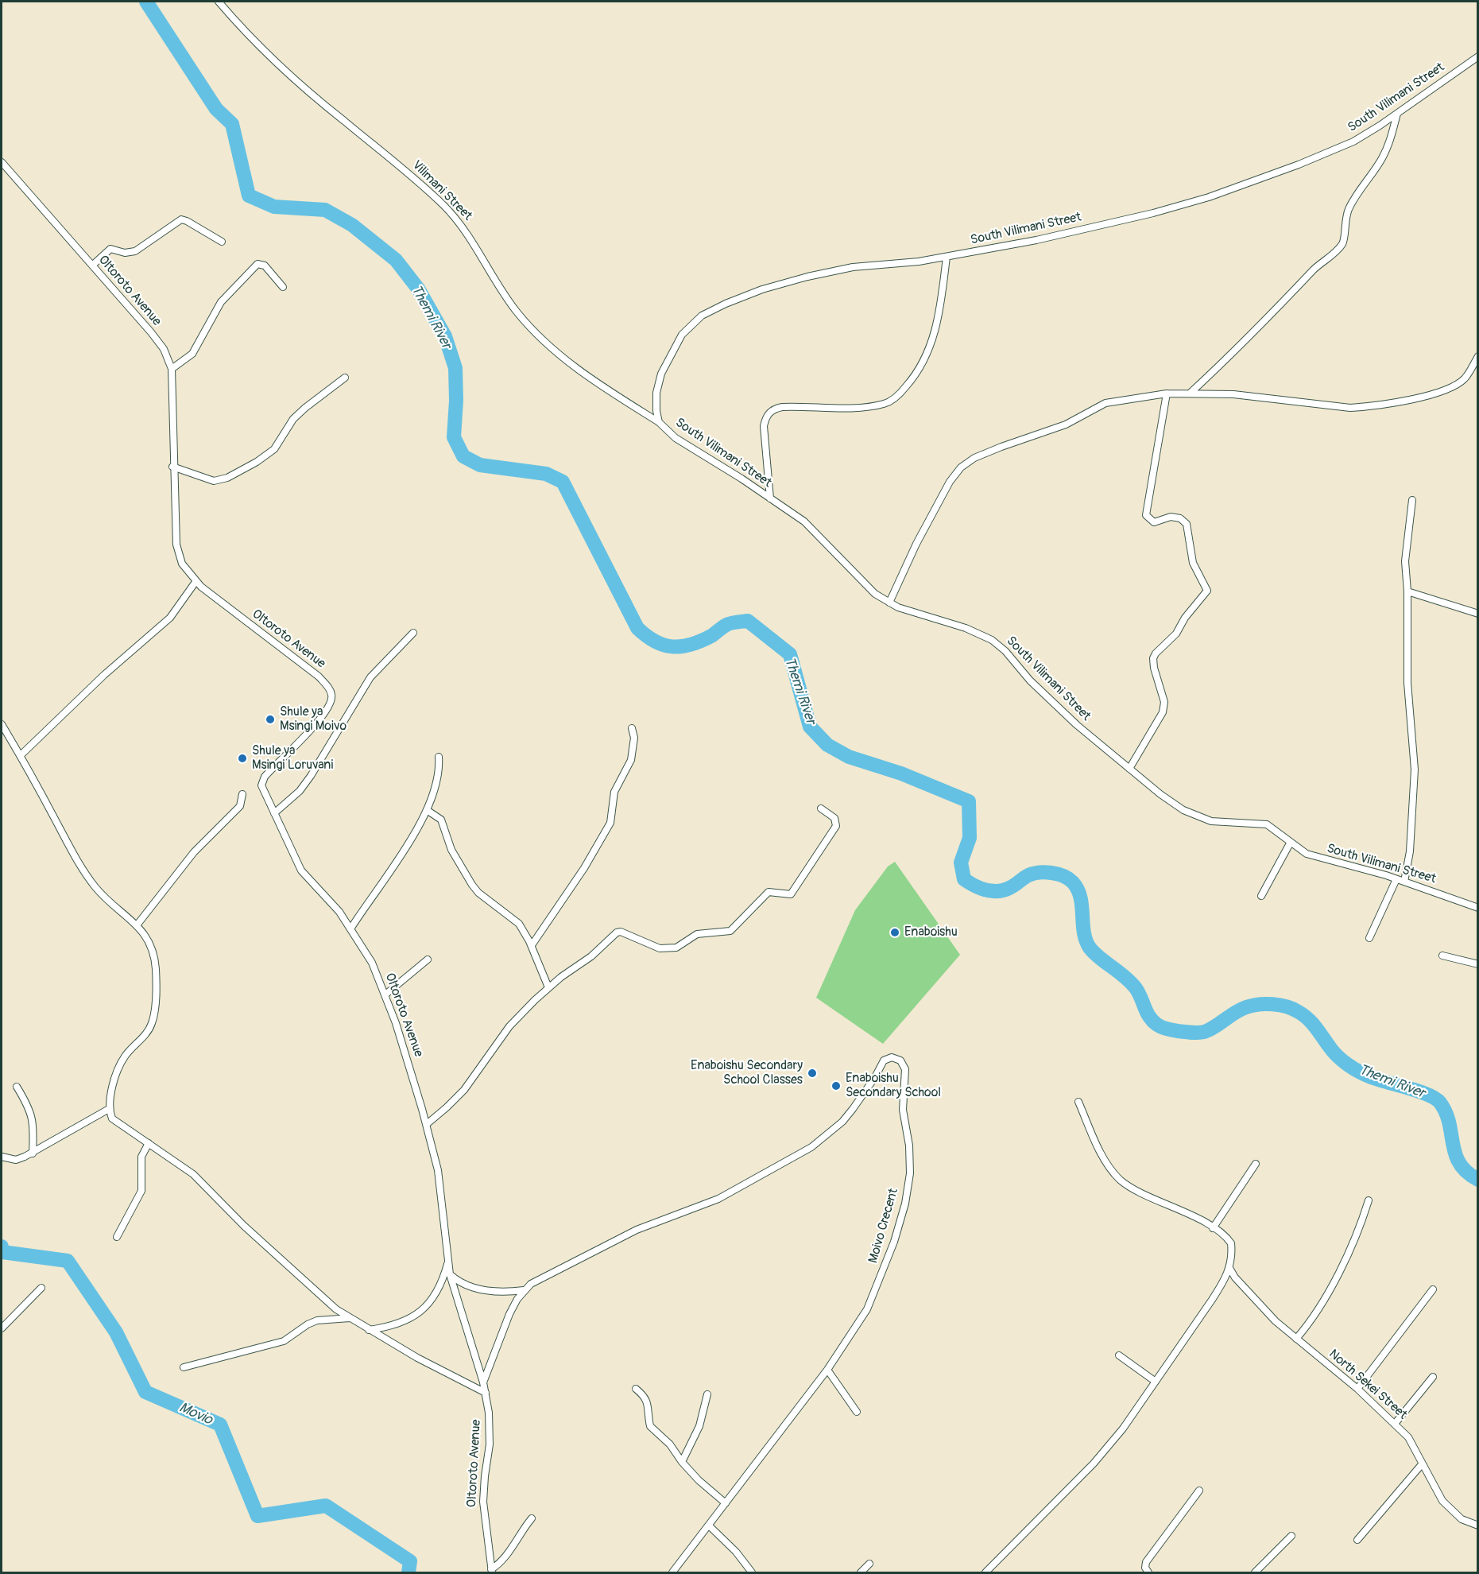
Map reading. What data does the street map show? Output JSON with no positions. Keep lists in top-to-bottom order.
{
  "streets": {
    "street": [
      "South Vilimani Street",
      "Vilimani Street",
      "Oltoroto Avenue",
      "Moivo Crecent",
      "North Sekei Street"
    ]
  },
  "crossings": [
    ["South Vilimani Street", "Vilimani Street"],
    ["Oltoroto Avenue", "Moivo Crecent"]
  ],
  "water": ["Themi River", "Movio"],
  "places": [
    "Shule ya Msingi Moivo",
    "Shule ya Msingi Loruvani",
    "Enaboishu",
    "Enaboishu Secondary School Classes",
    "Enaboishu Secondary School"
  ]
}
